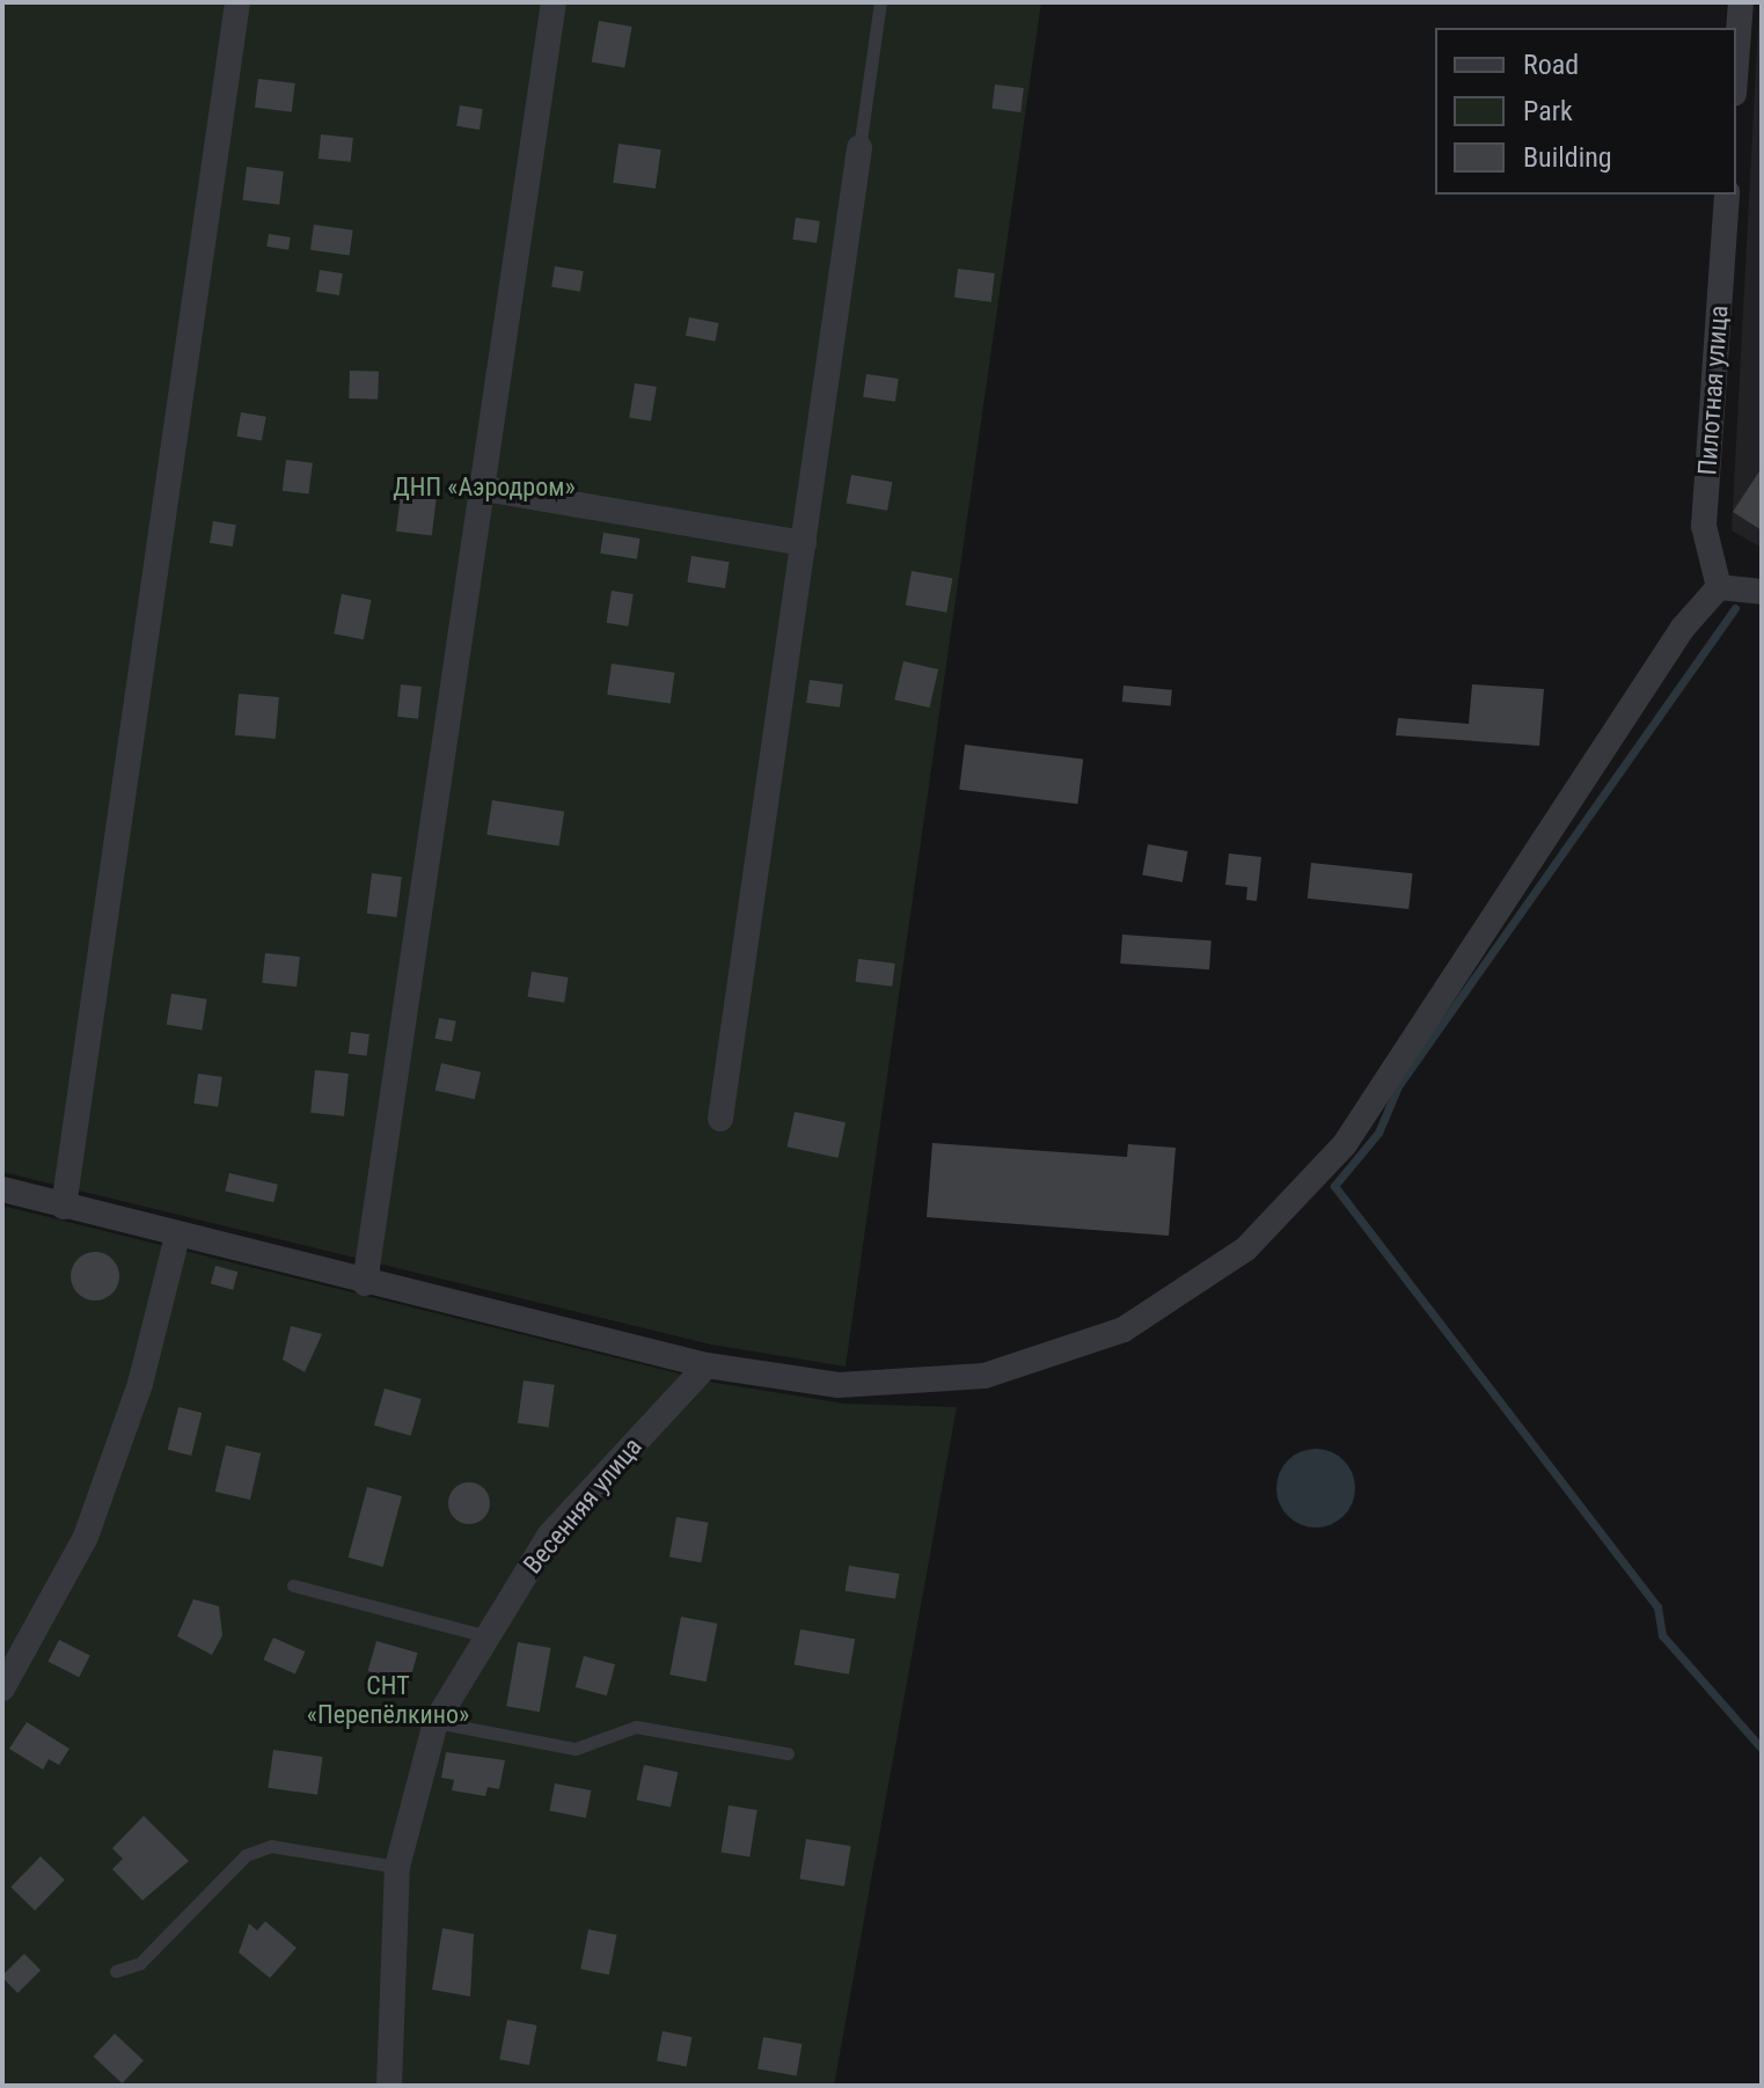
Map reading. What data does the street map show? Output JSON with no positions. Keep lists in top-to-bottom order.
{
  "streets": {
    "street": ["Пилотная улица", "Весенняя улица"]
  },
  "parks": ["ДНП «Аэродром»", "СНТ «Перепёлкино»"],
  "legend": ["Road", "Park", "Building"]
}
